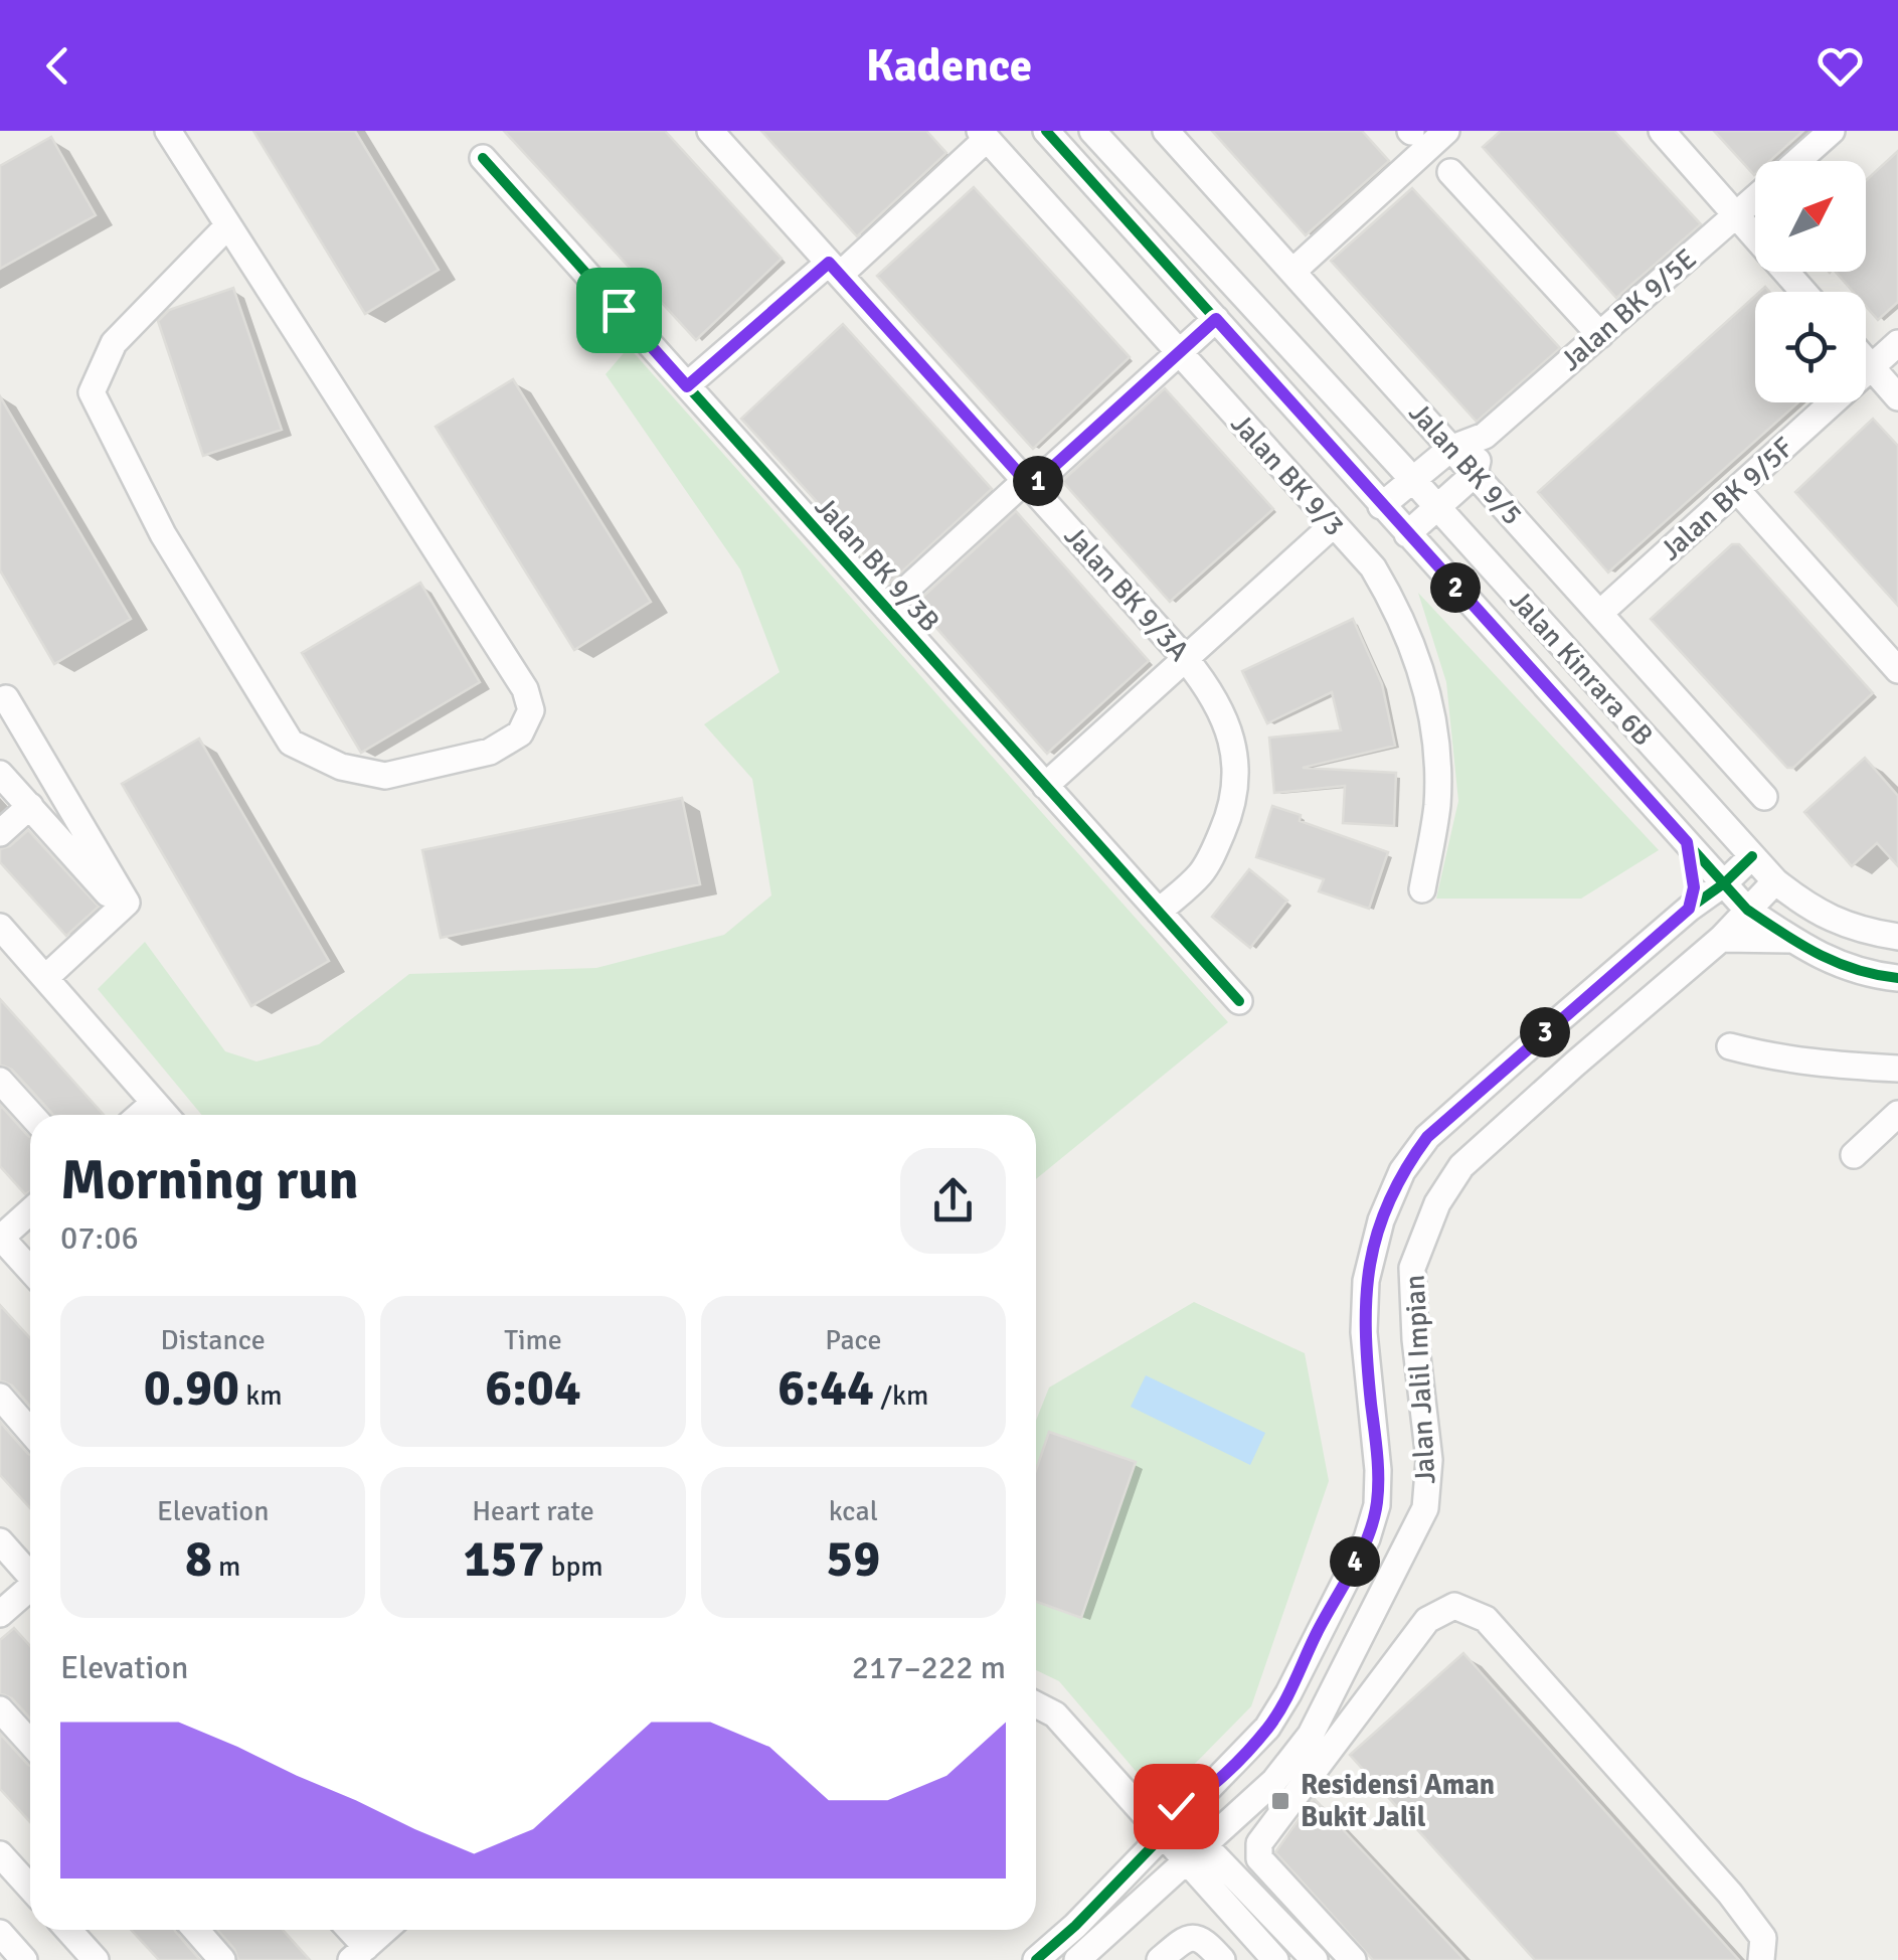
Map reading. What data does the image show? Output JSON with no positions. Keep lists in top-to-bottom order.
{
  "streets": {
    "street": [
      "Jalan BK 9/5E",
      "Jalan BK 9/5",
      "Jalan BK 9/3",
      "Jalan BK 9/5F",
      "Jalan BK 9/3B",
      "Jalan BK 9/3A",
      "Jalan Kinrara 6B",
      "Jalan Jalil Impian"
    ]
  },
  "crossings": [
    ["Jalan BK 9/5E", "Jalan BK 9/5"],
    ["Jalan BK 9/5E", "Jalan Kinrara 6B"],
    ["Jalan BK 9/5", "Jalan BK 9/5F"],
    ["Jalan BK 9/3B", "Jalan BK 9/3A"],
    ["Jalan Kinrara 6B", "Jalan Jalil Impian"]
  ],
  "places": {
    "transit": ["Residensi Aman Bukit Jalil"]
  },
  "north": "top right",
  "page": {
    "header": "Kadence",
    "pins": [
      "1",
      "2",
      "3",
      "4"
    ],
    "heading": ["Morning run", "07:06"],
    "stats": [
      ["Distance", "0.90 km"],
      ["Time", "6:04"],
      ["Pace", "6:44 /km"],
      ["Elevation", "8 m"],
      ["Heart rate", "157 bpm"],
      ["kcal", "59"]
    ],
    "chart": ["Elevation", "217–222 m"]
  }
}
